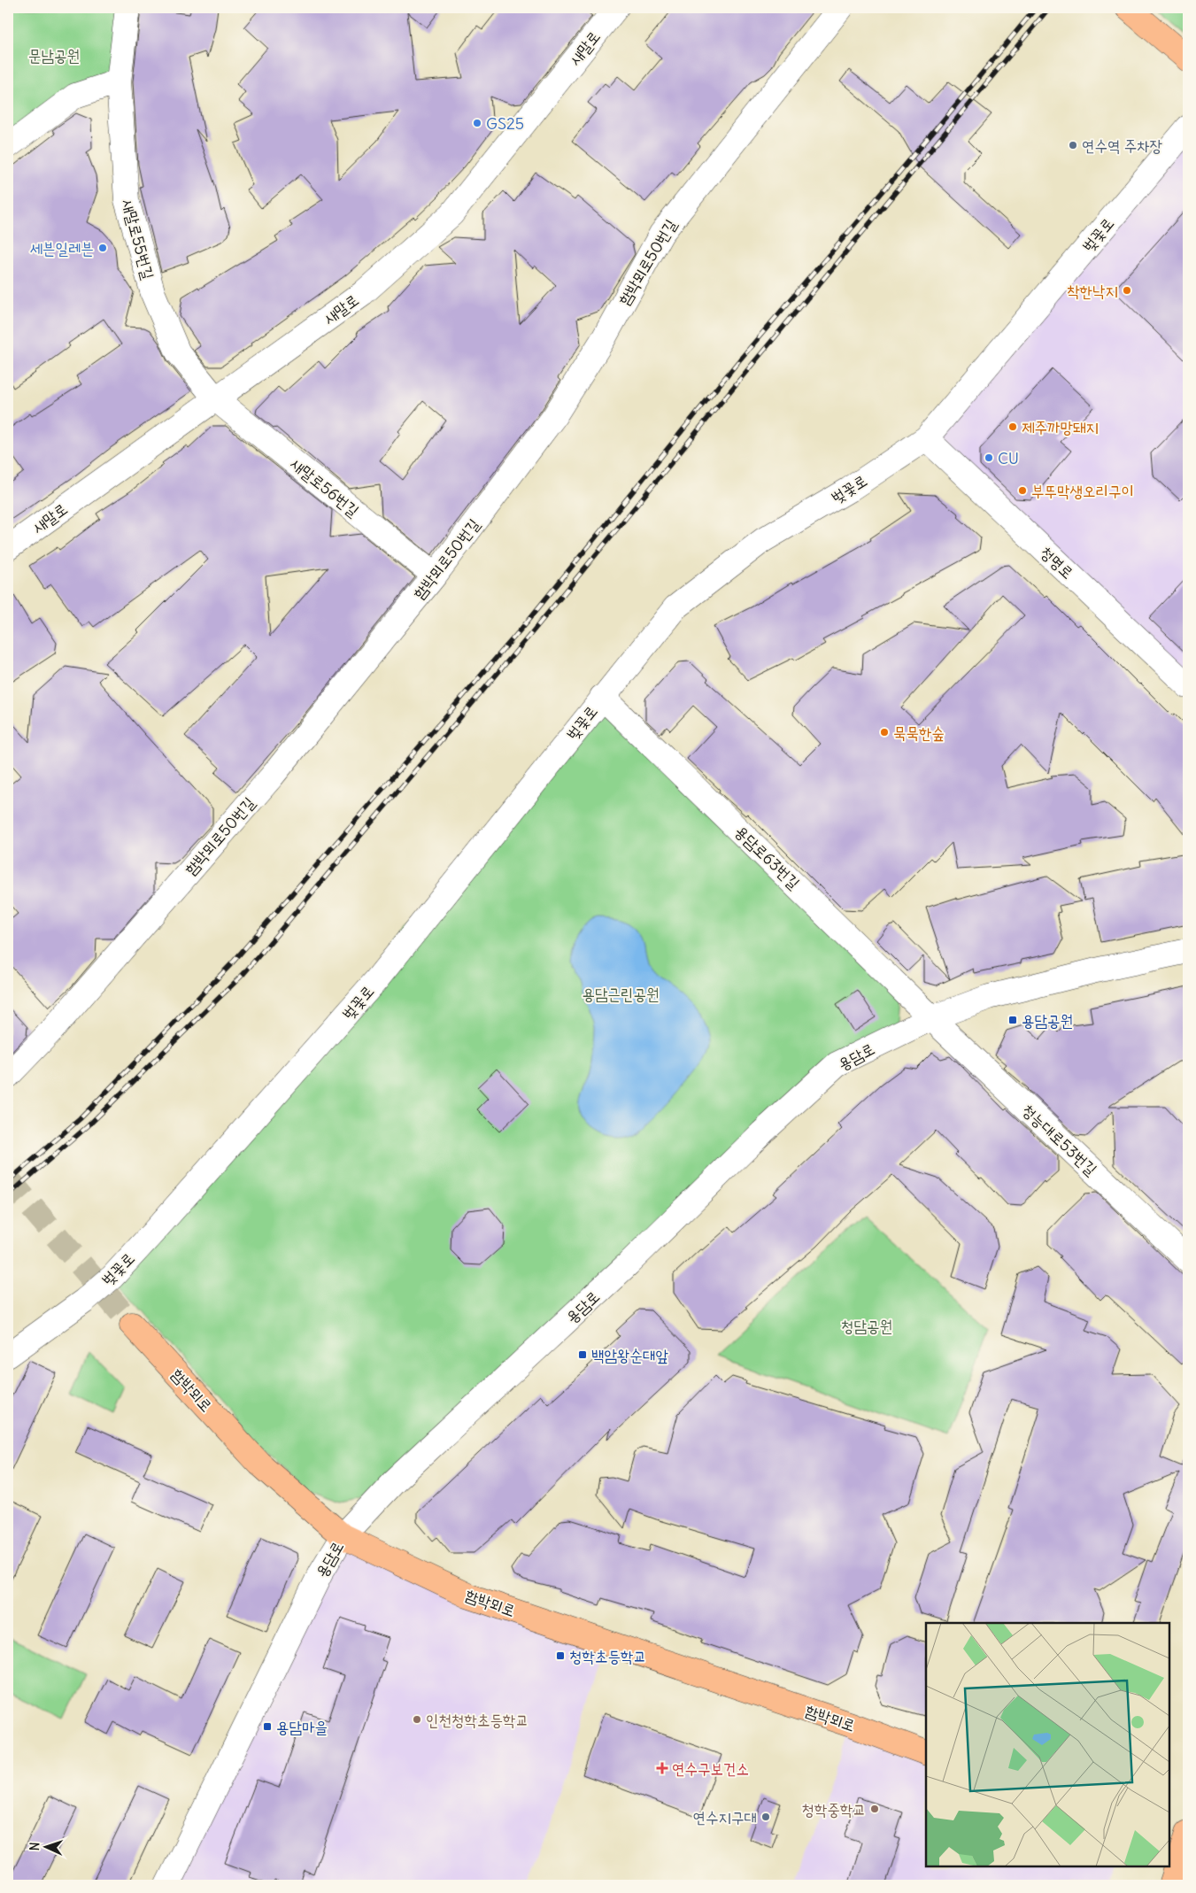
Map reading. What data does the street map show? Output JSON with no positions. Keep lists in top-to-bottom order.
{
  "streets": {
    "main road": ["함박뫼로"],
    "street": [
      "새말로",
      "벚꽃로",
      "새말로55번길",
      "함박뫼로50번길",
      "새말로56번길",
      "청명로",
      "용담로63번길",
      "용담로",
      "청능대로53번길"
    ]
  },
  "crossings": [
    ["새말로", "새말로55번길"],
    ["새말로", "새말로56번길"],
    ["벚꽃로", "청명로"],
    ["벚꽃로", "용담로63번길"],
    ["새말로55번길", "새말로56번길"],
    ["함박뫼로50번길", "새말로56번길"],
    ["용담로63번길", "용담로"],
    ["용담로63번길", "청능대로53번길"],
    ["용담로", "청능대로53번길"],
    ["용담로", "함박뫼로"]
  ],
  "parks": ["문남공원", "용담근린공원", "청담공원"],
  "places": {
    "other": [
      "GS25",
      "연수역 주차장",
      "세븐일레븐",
      "착한낙지",
      "제주까망돼지",
      "CU",
      "부뚜막생오리구이",
      "묵묵한숲",
      "인천청학초등학교",
      "청학중학교",
      "연수지구대"
    ],
    "transit": [
      "용담공원",
      "백암왕순대앞",
      "청학초등학교",
      "용담마을"
    ],
    "health": ["연수구보건소"]
  },
  "north": "left"
}
